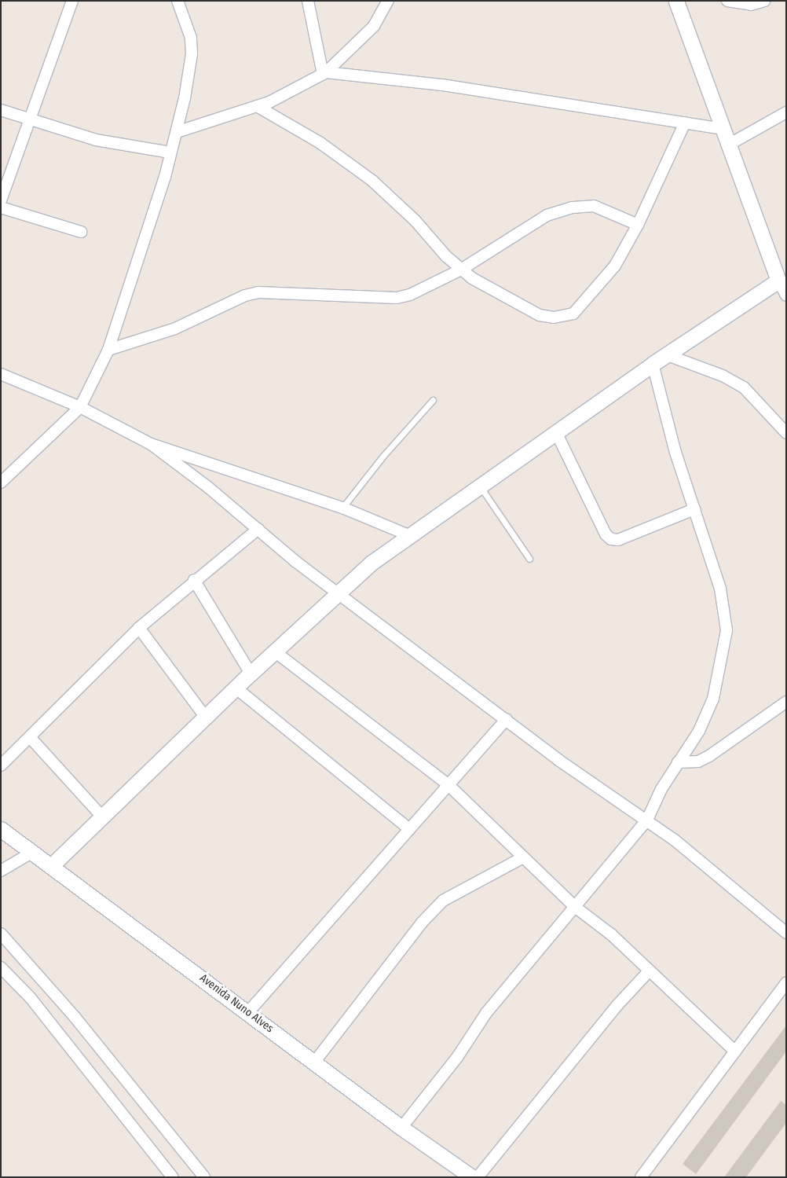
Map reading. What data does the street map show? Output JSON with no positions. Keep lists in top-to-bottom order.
{
  "streets": {
    "street": ["Avenida Nuno Alves"]
  }
}
